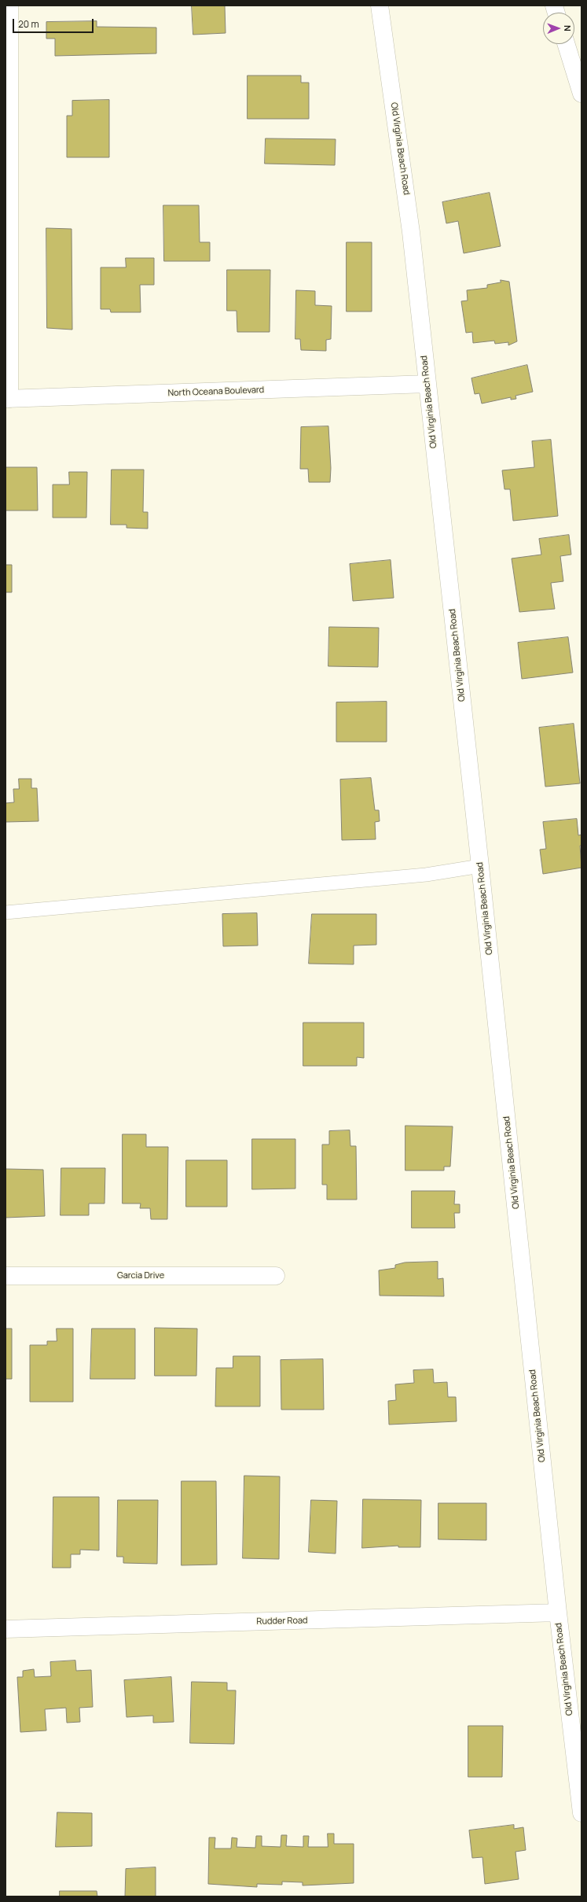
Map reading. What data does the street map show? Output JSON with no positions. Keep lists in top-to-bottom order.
{
  "streets": {
    "main road": [
      "Old Virginia Beach Road",
      "North Oceana Boulevard",
      "Garcia Drive",
      "Rudder Road"
    ]
  },
  "crossings": [
    ["Old Virginia Beach Road", "North Oceana Boulevard"],
    ["Old Virginia Beach Road", "Rudder Road"]
  ],
  "scale_bar": "20 m",
  "north": "right"
}
